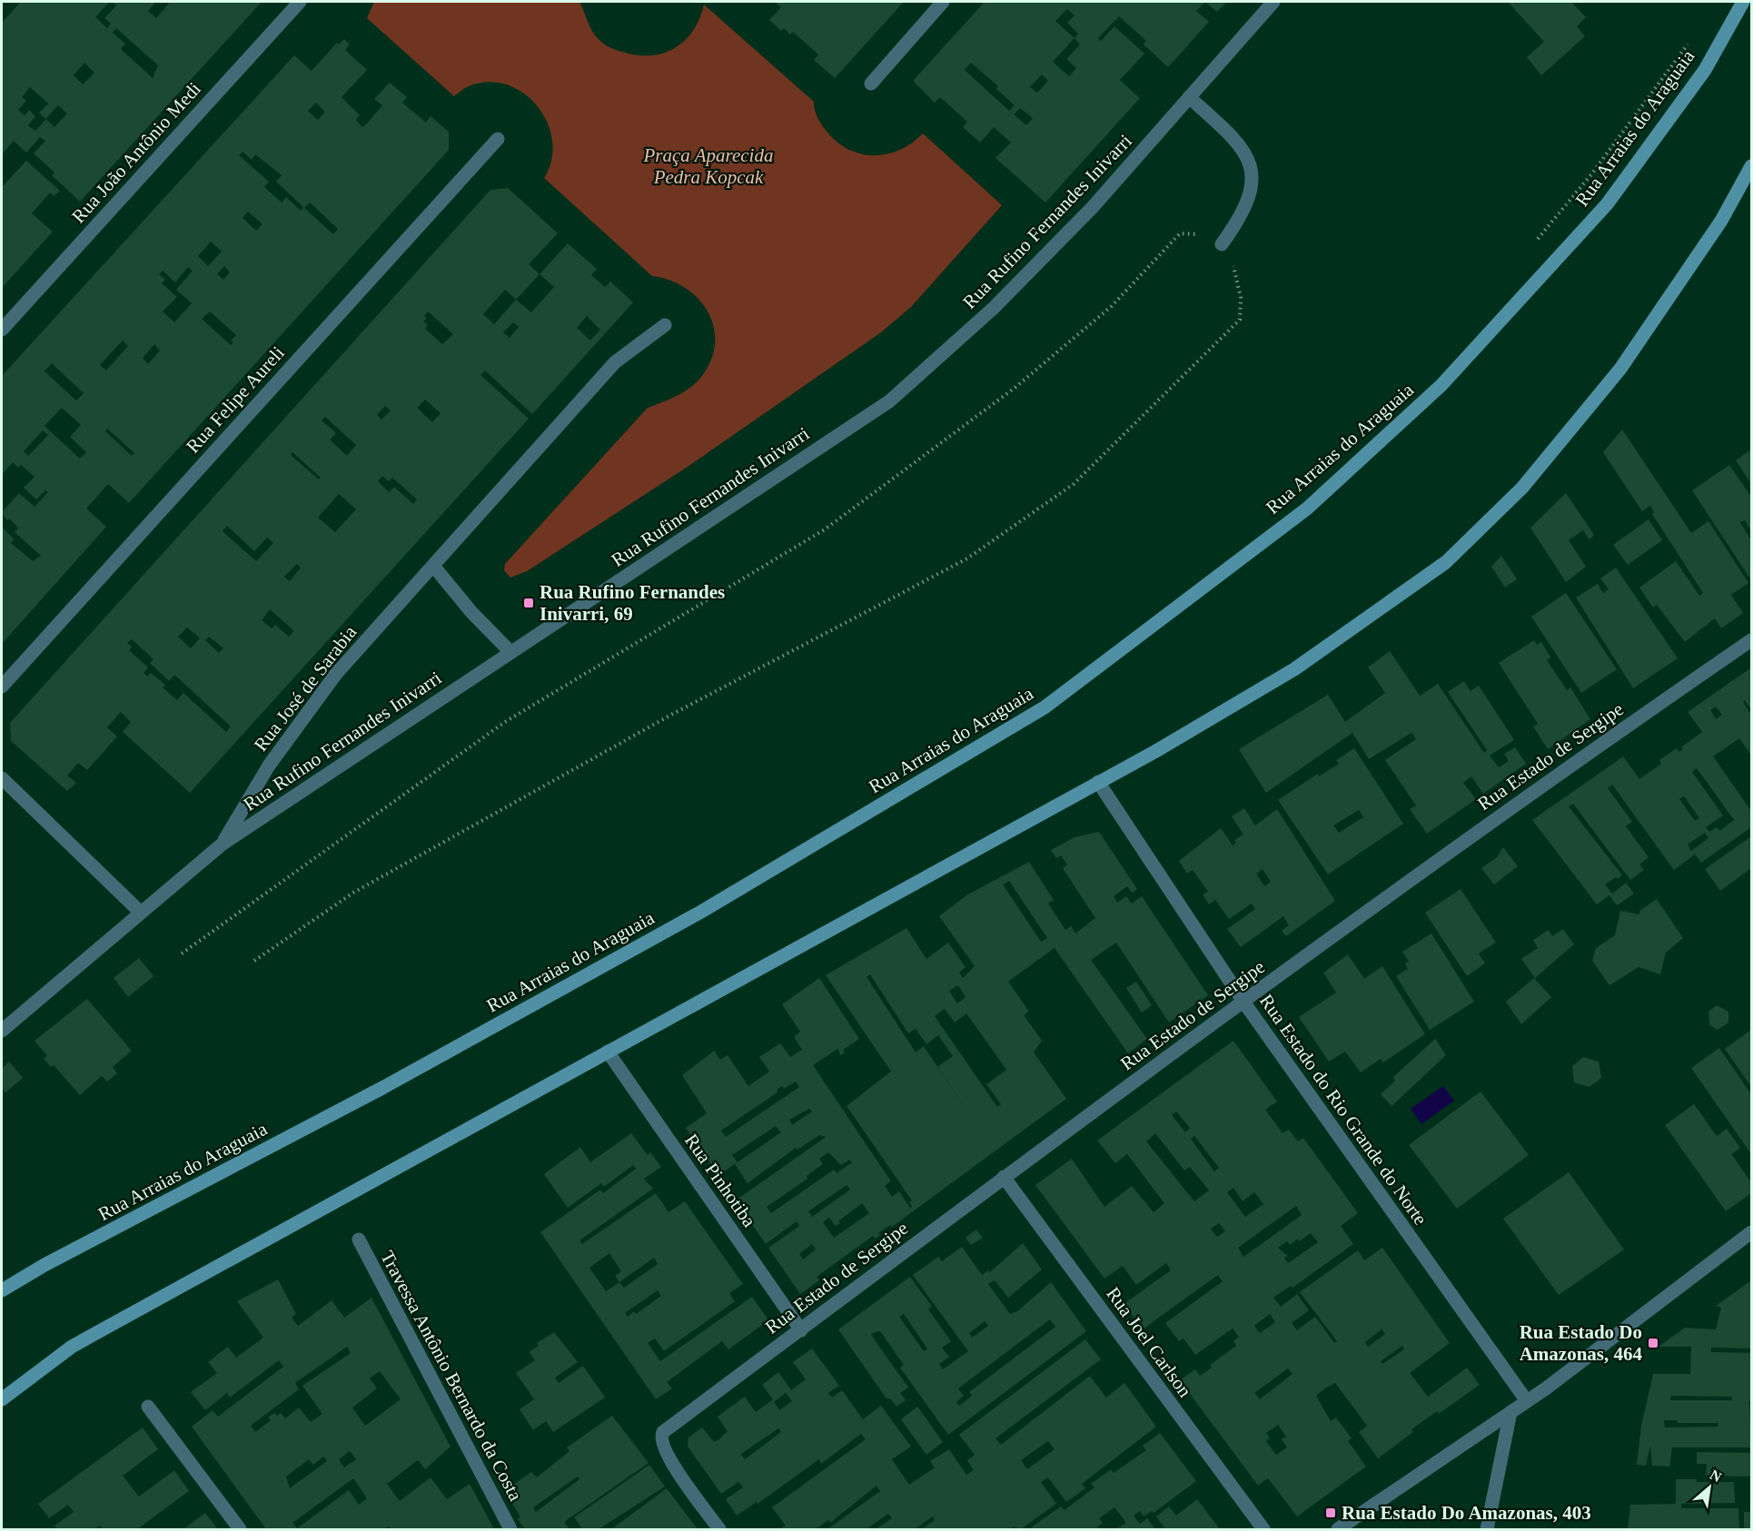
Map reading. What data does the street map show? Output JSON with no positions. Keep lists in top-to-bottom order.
{
  "streets": {
    "main road": ["Rua Arraias do Araguaia"],
    "street": [
      "Rua João Antônio Medi",
      "Rua Rufino Fernandes Inivarri",
      "Rua Felipe Aureli",
      "Rua José de Sarabia",
      "Rua Estado de Sergipe",
      "Rua Estado do Rio Grande do Norte",
      "Rua Pinhotiba",
      "Rua Joel Carlson",
      "Travessa Antônio Bernardo da Costa"
    ]
  },
  "crossings": [
    ["Rua Rufino Fernandes Inivarri", "Rua José de Sarabia"],
    ["Rua Estado de Sergipe", "Rua Estado do Rio Grande do Norte"],
    ["Rua Estado de Sergipe", "Rua Pinhotiba"],
    ["Rua Estado de Sergipe", "Rua Joel Carlson"]
  ],
  "parks": ["Praça Aparecida Pedra Kopcak"],
  "places": {
    "transit": ["Rua Rufino Fernandes Inivarri, 69", "Rua Estado Do Amazonas, 464", "Rua Estado Do Amazonas, 403"]
  },
  "north": "top right"
}
